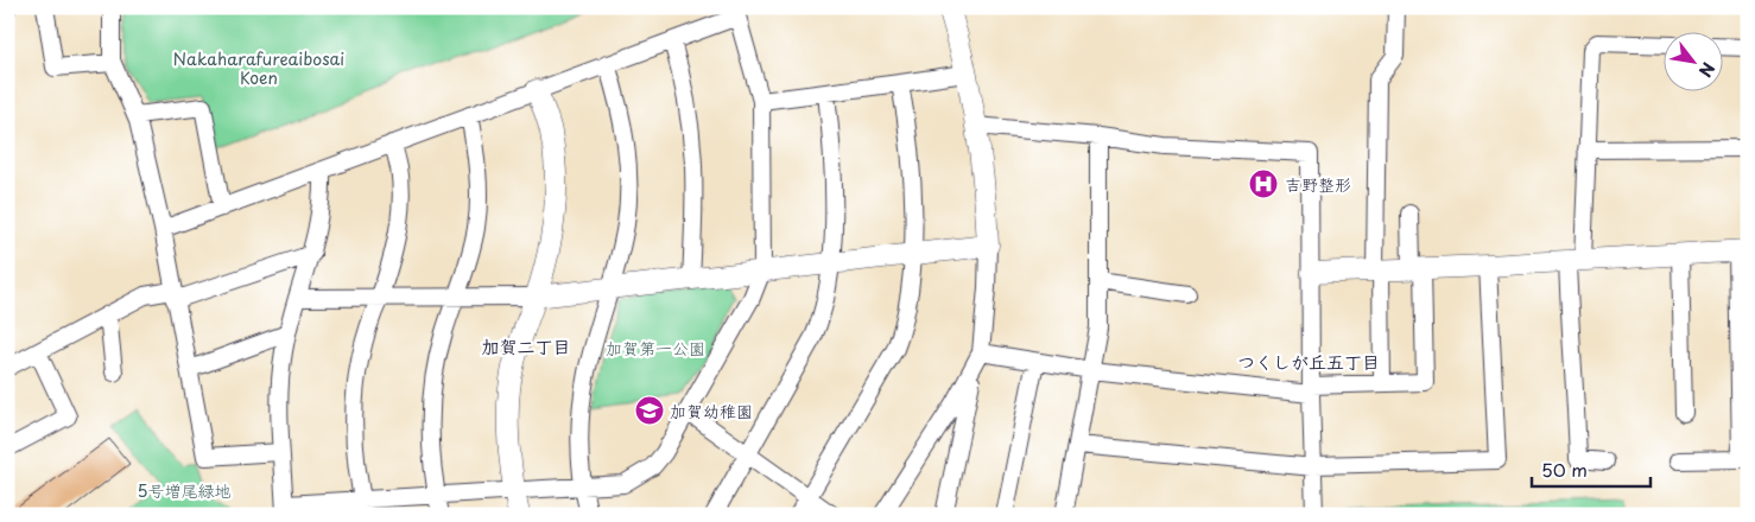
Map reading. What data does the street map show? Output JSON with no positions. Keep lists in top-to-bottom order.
{
  "districts": ["加賀二丁目", "つくしが丘五丁目"],
  "parks": ["Nakaharafureaibosai Koen", "加賀第一公園", "5号増尾緑地"],
  "places": {
    "hospital": ["吉野整形"],
    "school or university": ["加賀幼稚園"]
  },
  "scale_bar": "50 m",
  "north": "bottom right"
}
